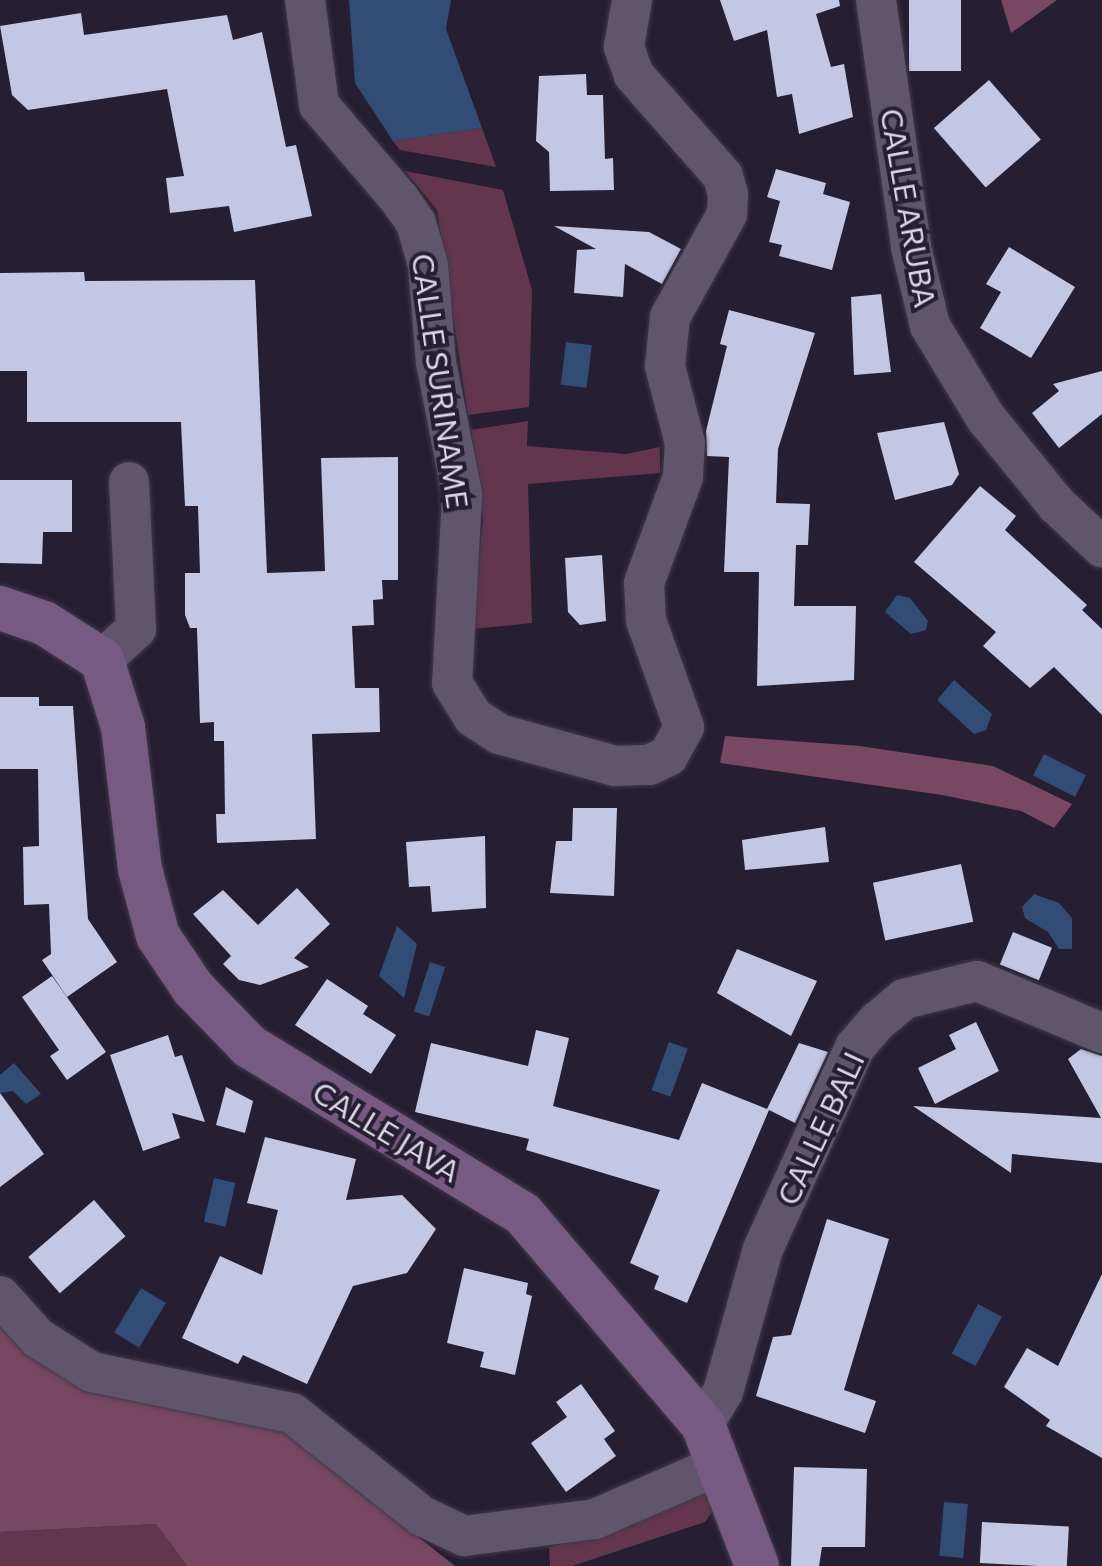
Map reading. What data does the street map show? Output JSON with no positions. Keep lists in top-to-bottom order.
{
  "streets": {
    "street": [
      "CALLE ARUBA",
      "CALLE SURINAME",
      "CALLE BALI",
      "CALLE JAVA"
    ]
  },
  "crossings": [
    ["CALLE BALI", "CALLE JAVA"]
  ]
}
